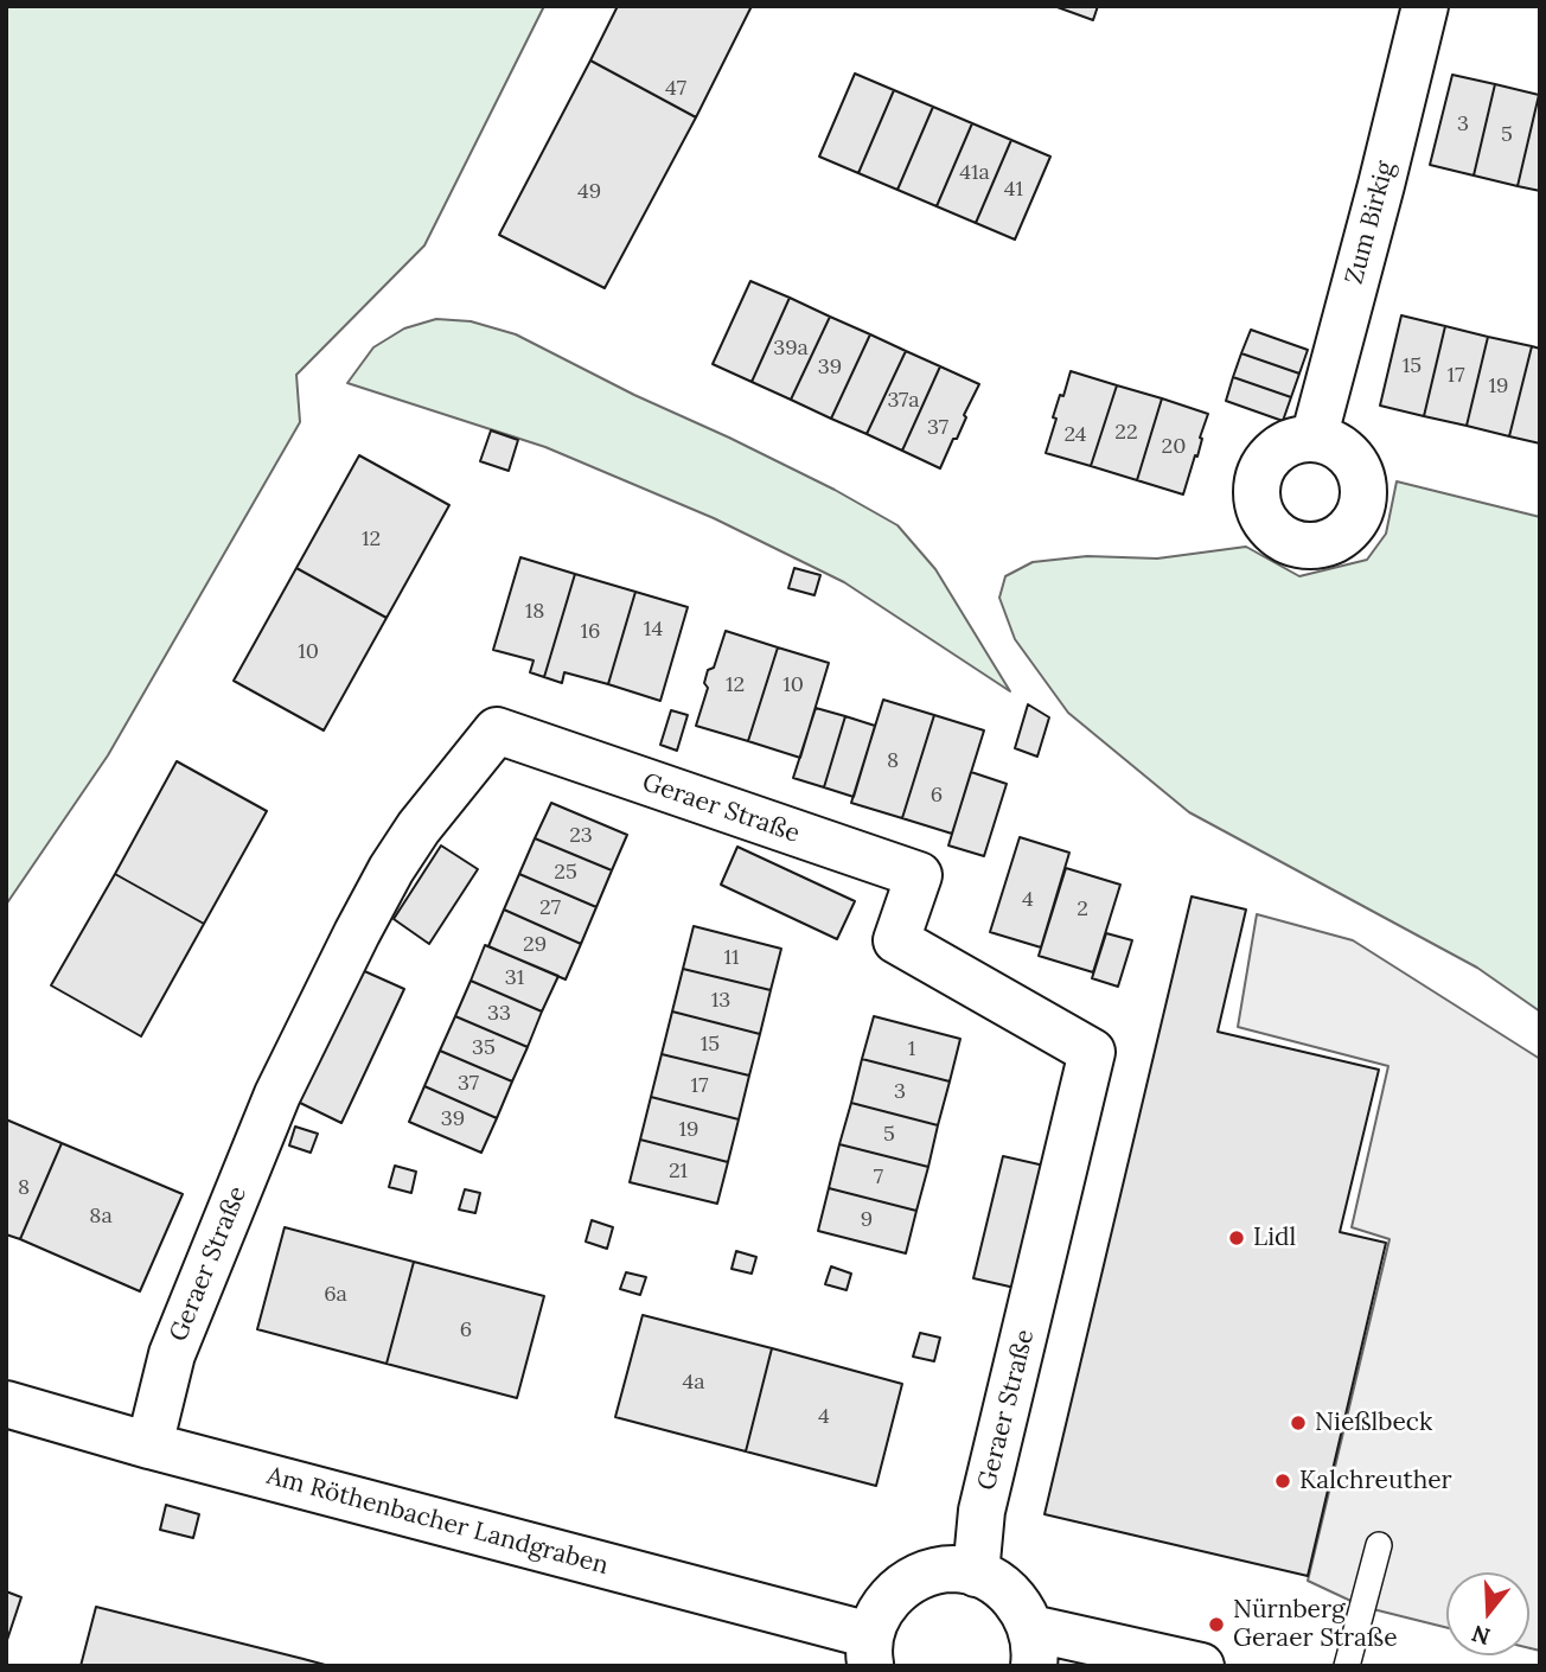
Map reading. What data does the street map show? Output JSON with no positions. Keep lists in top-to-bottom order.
{
  "streets": {
    "street": ["Zum Birkig", "Geraer Straße", "Am Röthenbacher Landgraben"]
  },
  "crossings": [
    ["Geraer Straße", "Am Röthenbacher Landgraben"]
  ],
  "places": [
    "Lidl",
    "Nießlbeck",
    "Kalchreuther",
    "Nürnberg Geraer Straße"
  ],
  "house_numbers": [
    "47",
    "3",
    "5",
    "41a",
    "41",
    "49",
    "39a",
    "15",
    "39",
    "17",
    "19",
    "37a",
    "37",
    "22",
    "24",
    "20",
    "12",
    "18",
    "14",
    "16",
    "10",
    "12",
    "10",
    "8",
    "6",
    "23",
    "25",
    "4",
    "27",
    "2",
    "29",
    "11",
    "31",
    "13",
    "33",
    "15",
    "35",
    "1",
    "37",
    "17",
    "3",
    "39",
    "19",
    "5",
    "21",
    "7",
    "8",
    "8a",
    "9",
    "6a",
    "6",
    "4a",
    "4"
  ],
  "north": "bottom"
}
